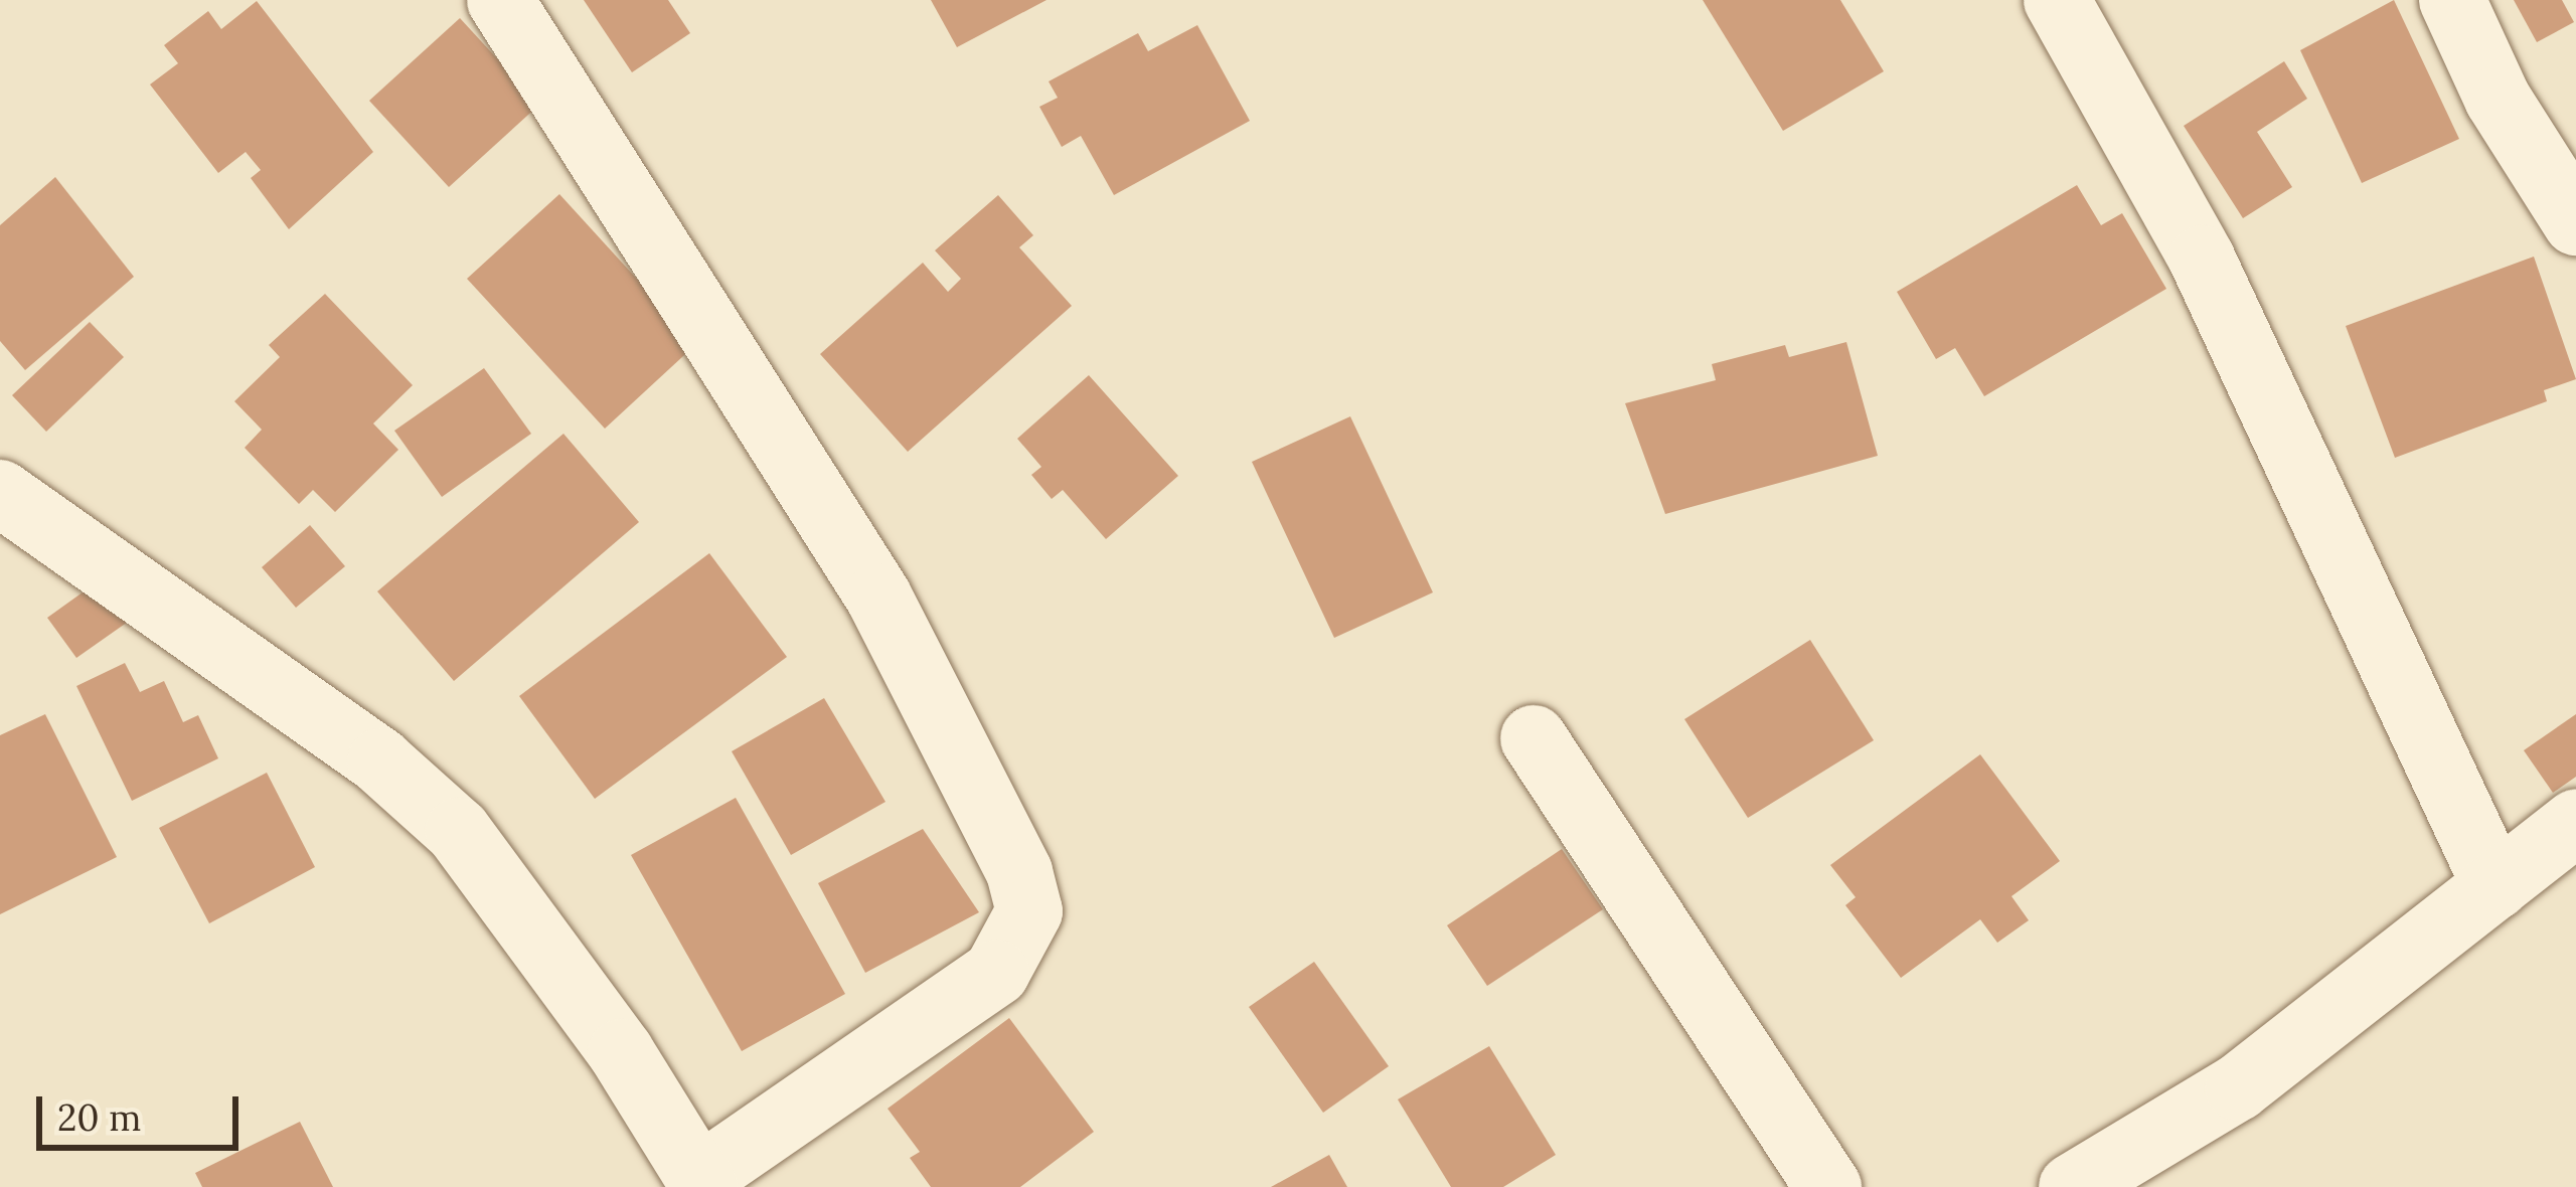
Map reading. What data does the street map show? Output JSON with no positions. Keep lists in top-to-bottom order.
{
  "scale_bar": "20 m"
}
